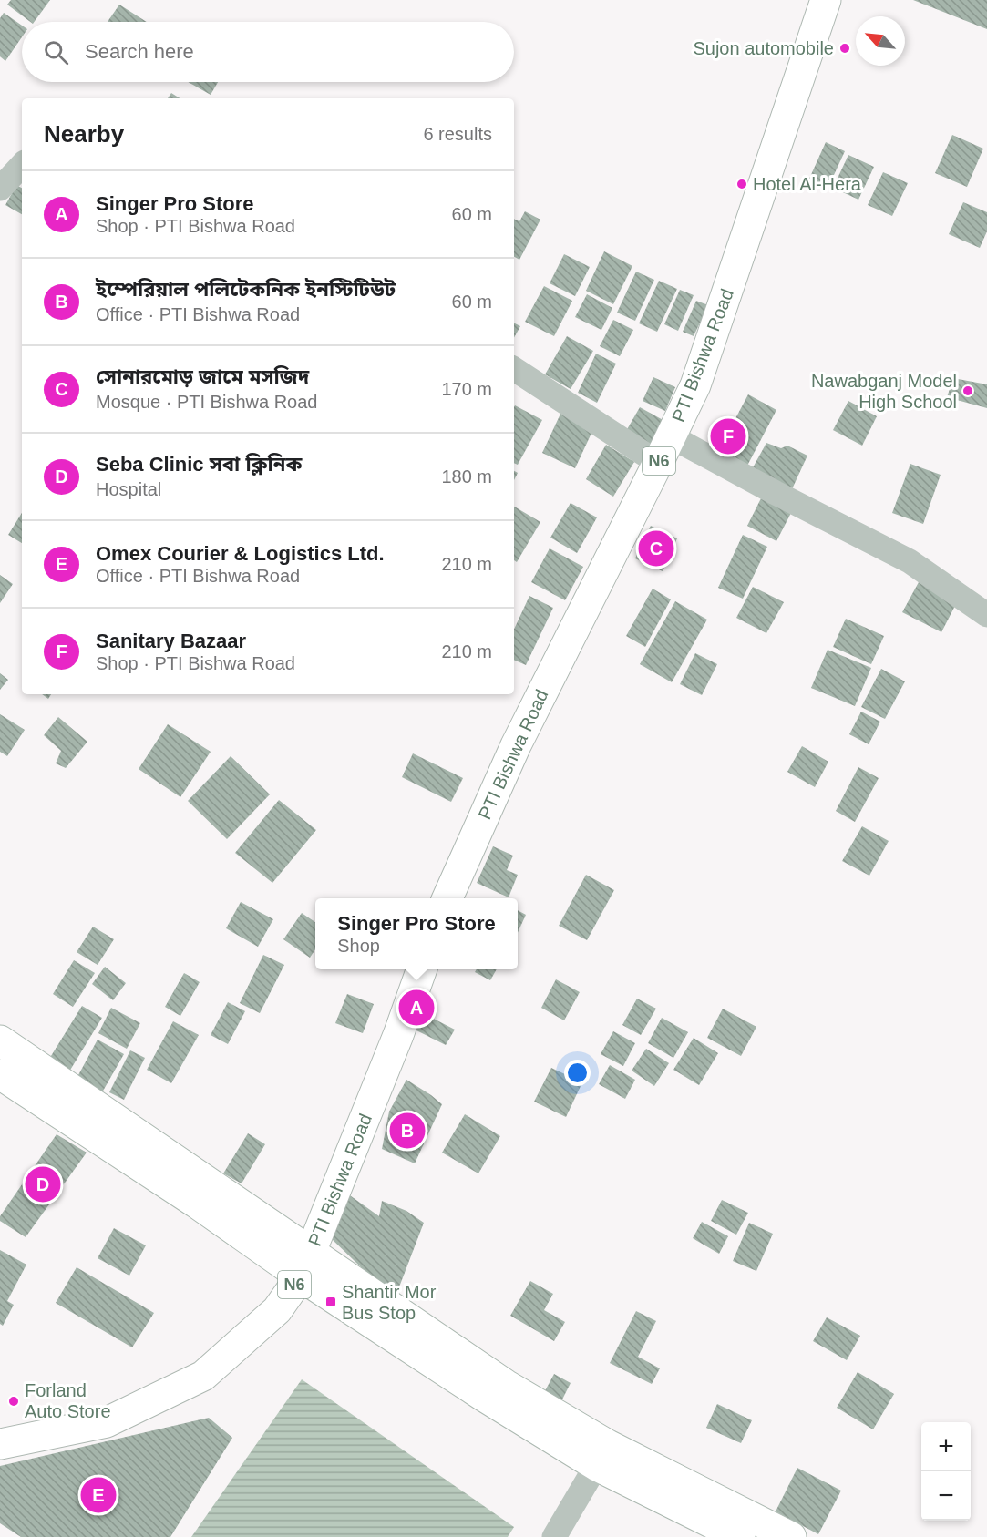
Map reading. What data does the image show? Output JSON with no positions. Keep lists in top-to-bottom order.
{
  "streets": {
    "main road": ["PTI Bishwa Road", "N6"]
  },
  "places": {
    "other": [
      "Sujon automobile",
      "Hotel Al-Hera",
      "Nawabganj Model High School",
      "Forland Auto Store"
    ],
    "transit": ["Shantir Mor Bus Stop"]
  },
  "north": "top left",
  "page": {
    "search": "Search here",
    "heading": ["Nearby", "6 results"],
    "list": [
      {
        "mark": "A",
        "name": "Singer Pro Store",
        "note": "Shop · PTI Bishwa Road",
        "value": "60 m"
      },
      {
        "mark": "B",
        "name": "ইম্পেরিয়াল পলিটেকনিক ইনস্টিটিউট",
        "note": "Office · PTI Bishwa Road",
        "value": "60 m"
      },
      {
        "mark": "C",
        "name": "সোনারমোড় জামে মসজিদ",
        "note": "Mosque · PTI Bishwa Road",
        "value": "170 m"
      },
      {
        "mark": "D",
        "name": "Seba Clinic সবা ক্লিনিক",
        "note": "Hospital",
        "value": "180 m"
      },
      {
        "mark": "E",
        "name": "Omex Courier & Logistics Ltd.",
        "note": "Office · PTI Bishwa Road",
        "value": "210 m"
      },
      {
        "mark": "F",
        "name": "Sanitary Bazaar",
        "note": "Shop · PTI Bishwa Road",
        "value": "210 m"
      }
    ],
    "pins": [
      "F",
      "C",
      "A",
      "B",
      "D",
      "E"
    ],
    "popup": ["Singer Pro Store", "Shop"],
    "map_buttons": ["+", "−"]
  }
}
